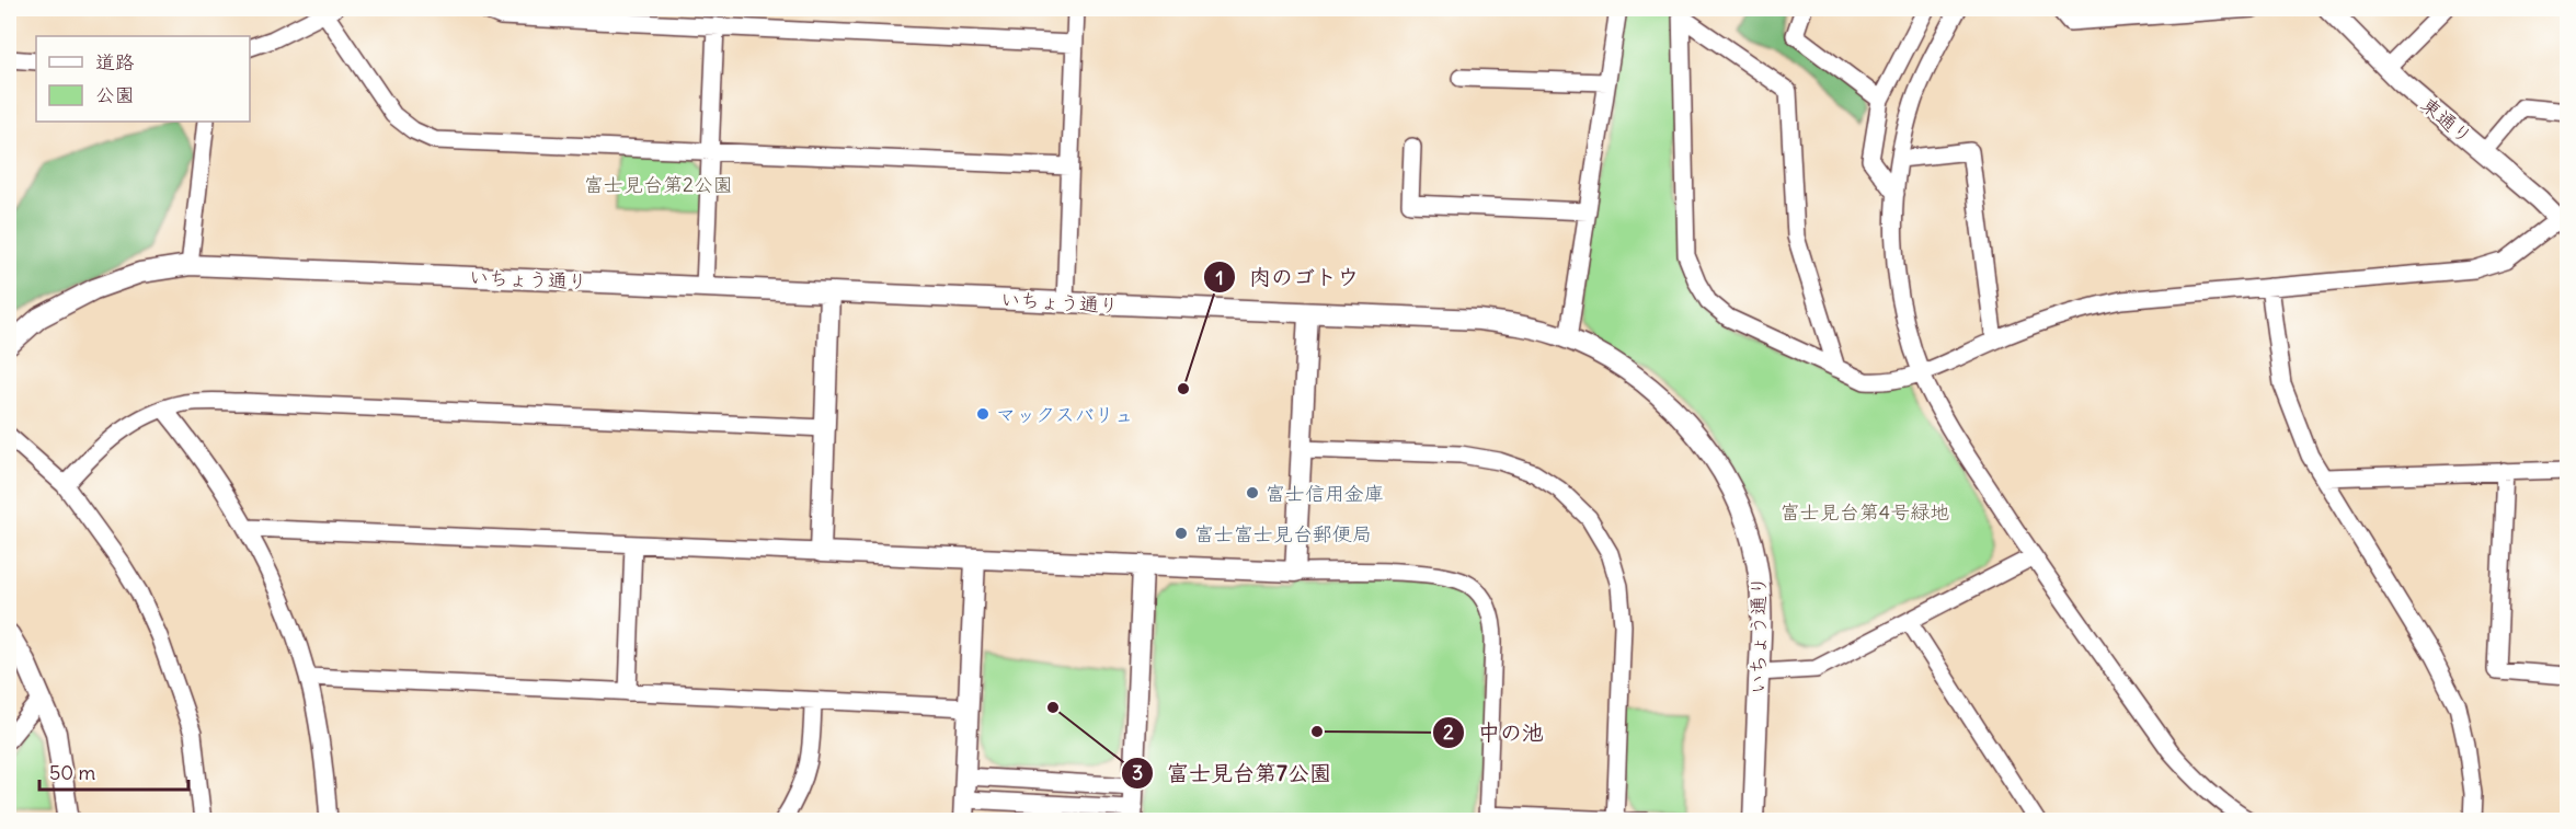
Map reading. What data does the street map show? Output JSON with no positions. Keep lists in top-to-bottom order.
{
  "streets": {
    "street": ["東通り", "いちょう通り"]
  },
  "parks": ["富士見台第2公園", "富士見台第4号緑地"],
  "places": [
    "肉のゴトウ",
    "マックスバリュ",
    "富士信用金庫",
    "富士富士見台郵便局",
    "富士見台第7公園",
    "中の池"
  ],
  "legend": ["道路", "公園"],
  "scale_bar": "50 m"
}
